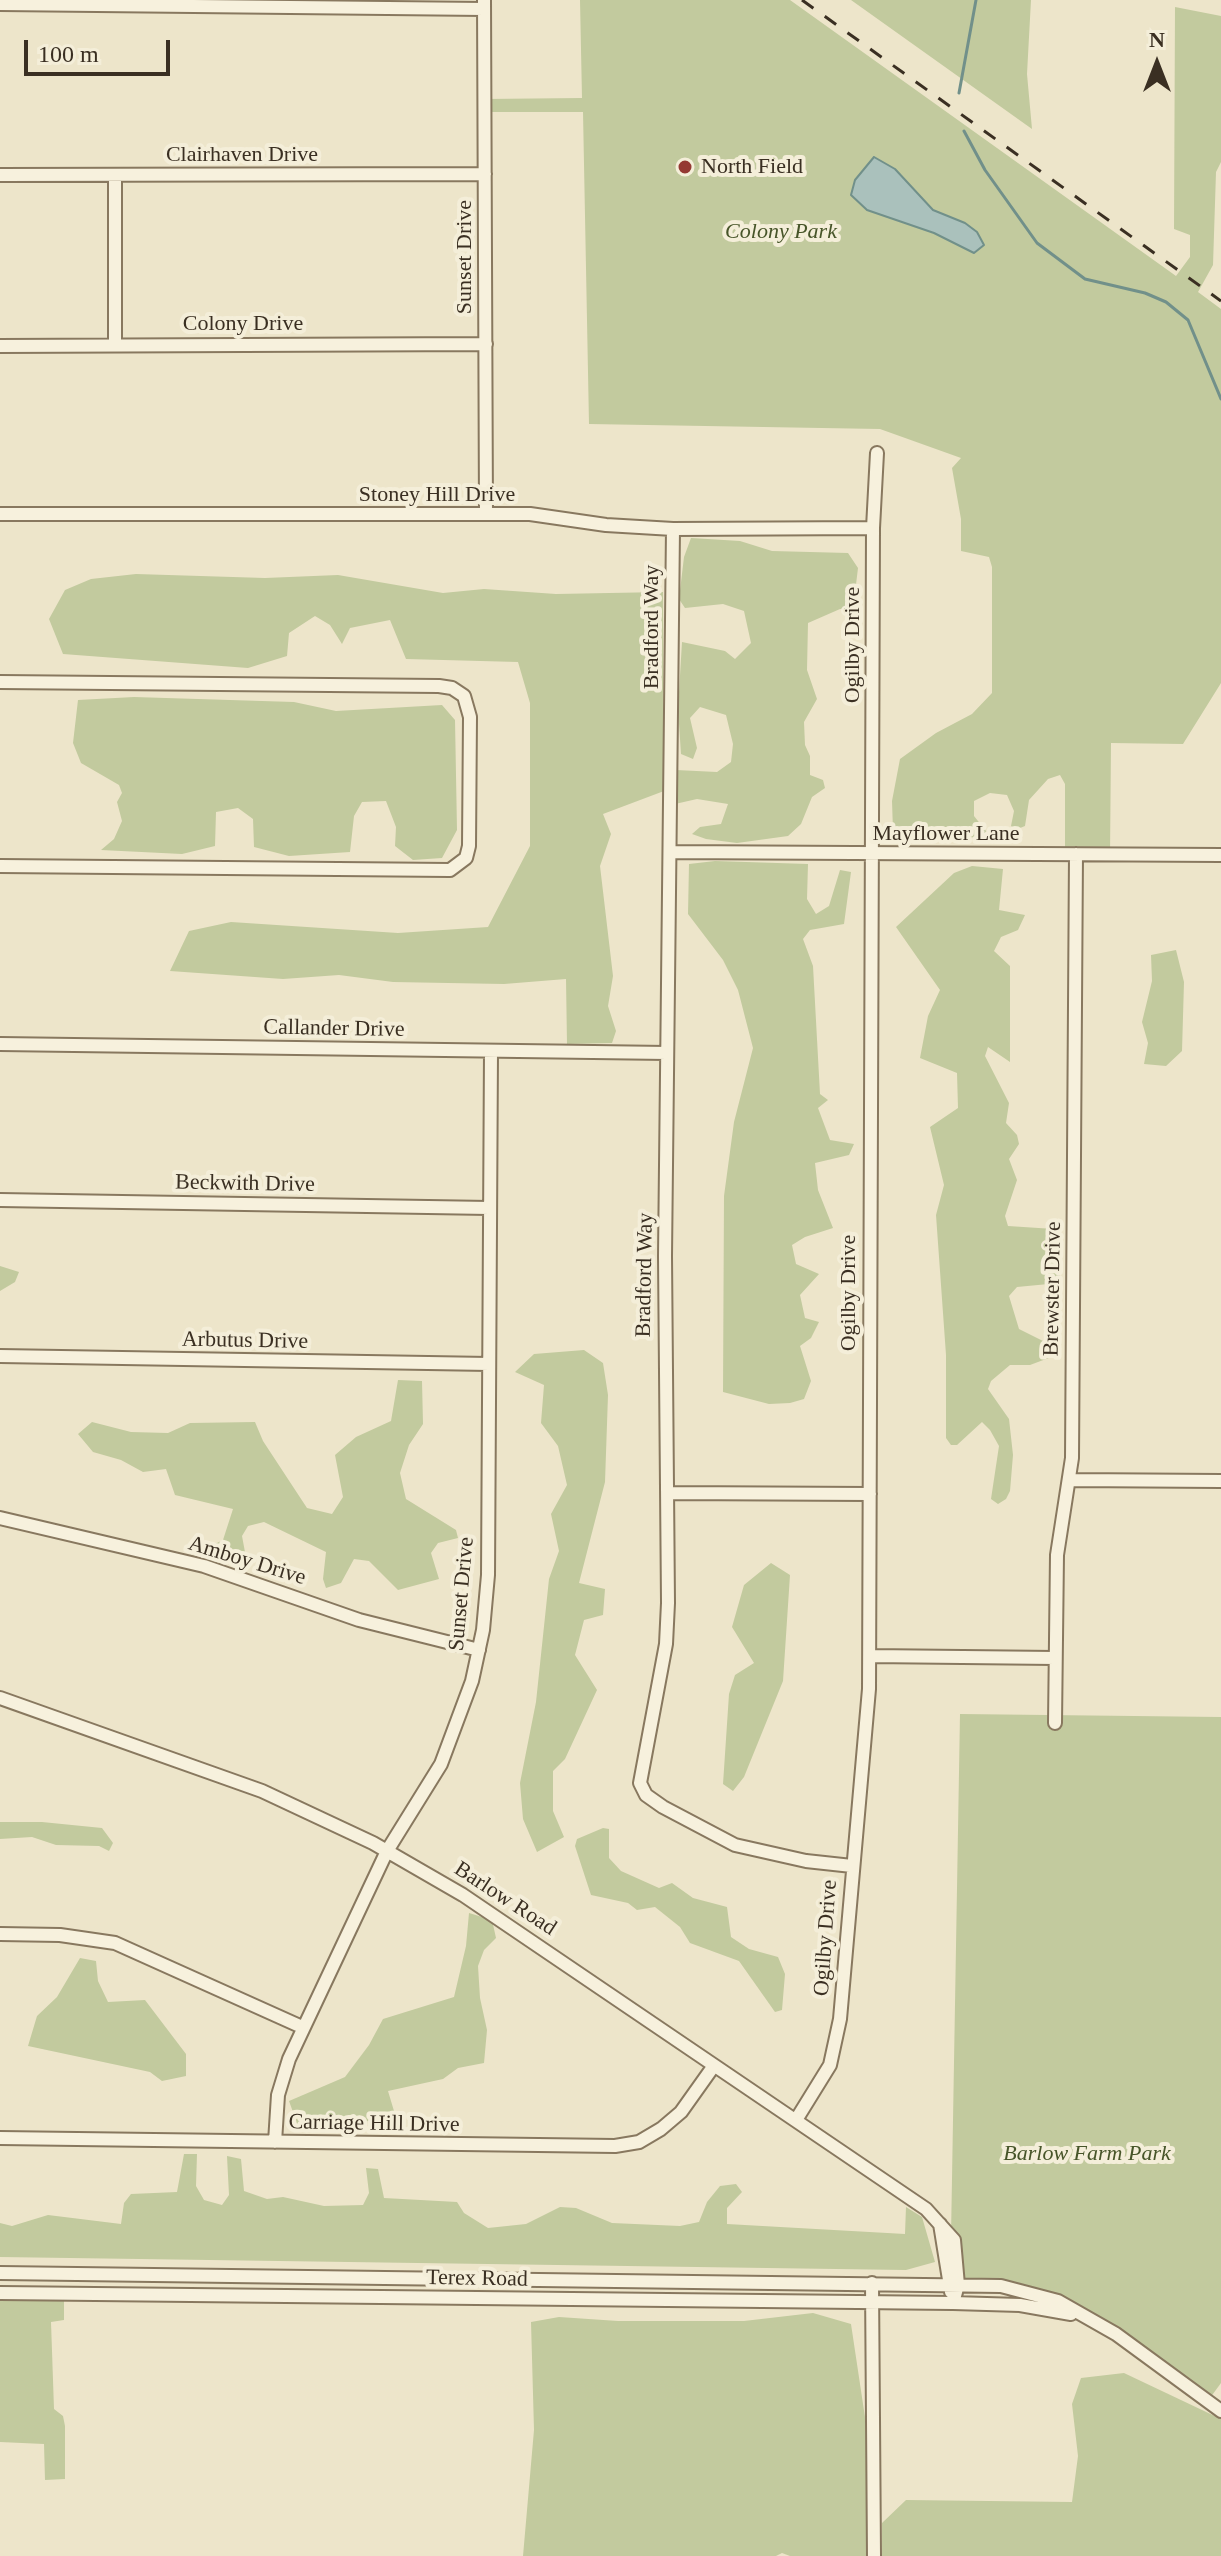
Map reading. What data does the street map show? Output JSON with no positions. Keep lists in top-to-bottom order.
{
  "streets": {
    "street": [
      "Clairhaven Drive",
      "Sunset Drive",
      "Colony Drive",
      "Stoney Hill Drive",
      "Bradford Way",
      "Ogilby Drive",
      "Mayflower Lane",
      "Callander Drive",
      "Beckwith Drive",
      "Brewster Drive",
      "Arbutus Drive",
      "Amboy Drive",
      "Barlow Road",
      "Carriage Hill Drive",
      "Terex Road"
    ]
  },
  "crossings": [
    ["Clairhaven Drive", "Sunset Drive"],
    ["Sunset Drive", "Colony Drive"],
    ["Sunset Drive", "Stoney Hill Drive"],
    ["Sunset Drive", "Callander Drive"],
    ["Sunset Drive", "Beckwith Drive"],
    ["Sunset Drive", "Arbutus Drive"],
    ["Sunset Drive", "Amboy Drive"],
    ["Sunset Drive", "Barlow Road"],
    ["Sunset Drive", "Carriage Hill Drive"],
    ["Stoney Hill Drive", "Bradford Way"],
    ["Stoney Hill Drive", "Ogilby Drive"],
    ["Bradford Way", "Ogilby Drive"],
    ["Bradford Way", "Mayflower Lane"],
    ["Bradford Way", "Callander Drive"],
    ["Ogilby Drive", "Mayflower Lane"],
    ["Ogilby Drive", "Barlow Road"],
    ["Mayflower Lane", "Brewster Drive"],
    ["Barlow Road", "Carriage Hill Drive"],
    ["Barlow Road", "Terex Road"]
  ],
  "parks": ["Colony Park", "Barlow Farm Park"],
  "places": ["North Field"],
  "scale_bar": "100 m",
  "north": "top"
}
